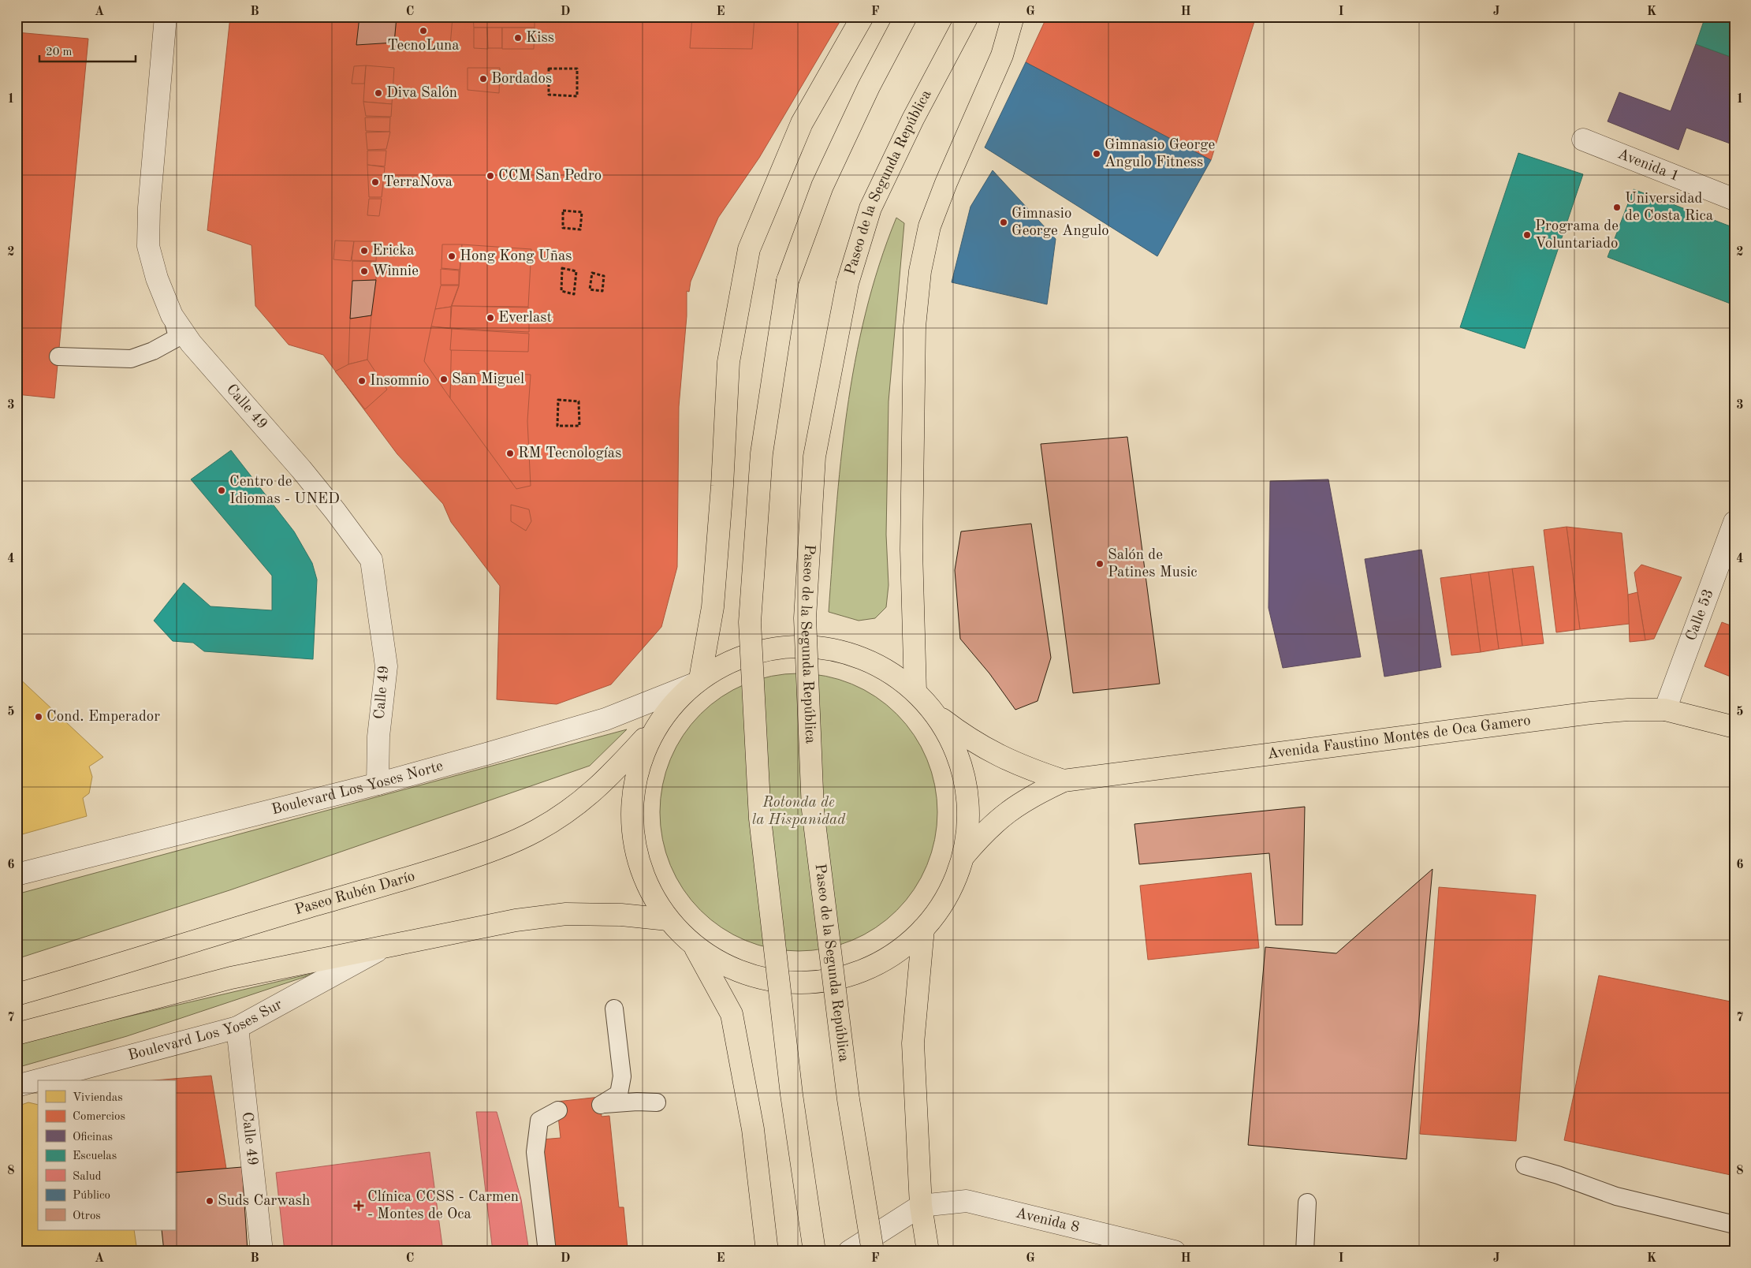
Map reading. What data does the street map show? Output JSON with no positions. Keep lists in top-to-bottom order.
{
  "streets": {
    "highway": ["Paseo de la Segunda República", "Avenida Faustino Montes de Oca Gamero", "Paseo Rubén Darío"],
    "street": [
      "Avenida 1",
      "Calle 49",
      "Calle 53",
      "Boulevard Los Yoses Norte",
      "Boulevard Los Yoses Sur",
      "Avenida 8"
    ]
  },
  "crossings": [
    ["Calle 49", "Boulevard Los Yoses Norte"],
    ["Calle 49", "Boulevard Los Yoses Sur"],
    ["Calle 53", "Avenida Faustino Montes de Oca Gamero"]
  ],
  "parks": ["Rotonda de la Hispanidad"],
  "places": {
    "other": [
      "TecnoLuna",
      "Kiss",
      "Bordados",
      "Diva Salón",
      "Gimnasio George Angulo Fitness",
      "CCM San Pedro",
      "TerraNova",
      "Universidad de Costa Rica",
      "Gimnasio George Angulo",
      "Programa de Voluntariado",
      "Ericka",
      "Hong Kong Uñas",
      "Winnie",
      "Everlast",
      "San Miguel",
      "Insomnio",
      "RM Tecnologías",
      "Centro de Idiomas - UNED",
      "Salón de Patines Music",
      "Cond. Emperador",
      "Suds Carwash"
    ],
    "health": ["Clínica CCSS - Carmen - Montes de Oca"]
  },
  "legend": [
    "Viviendas",
    "Comercios",
    "Oficinas",
    "Escuelas",
    "Salud",
    "Público",
    "Otros"
  ],
  "scale_bar": "20 m",
  "grid": {
    "columns": [
      "A",
      "B",
      "C",
      "D",
      "E",
      "F",
      "G",
      "H",
      "I",
      "J",
      "K"
    ],
    "rows": [
      "1",
      "2",
      "3",
      "4",
      "5",
      "6",
      "7",
      "8"
    ]
  }
}
